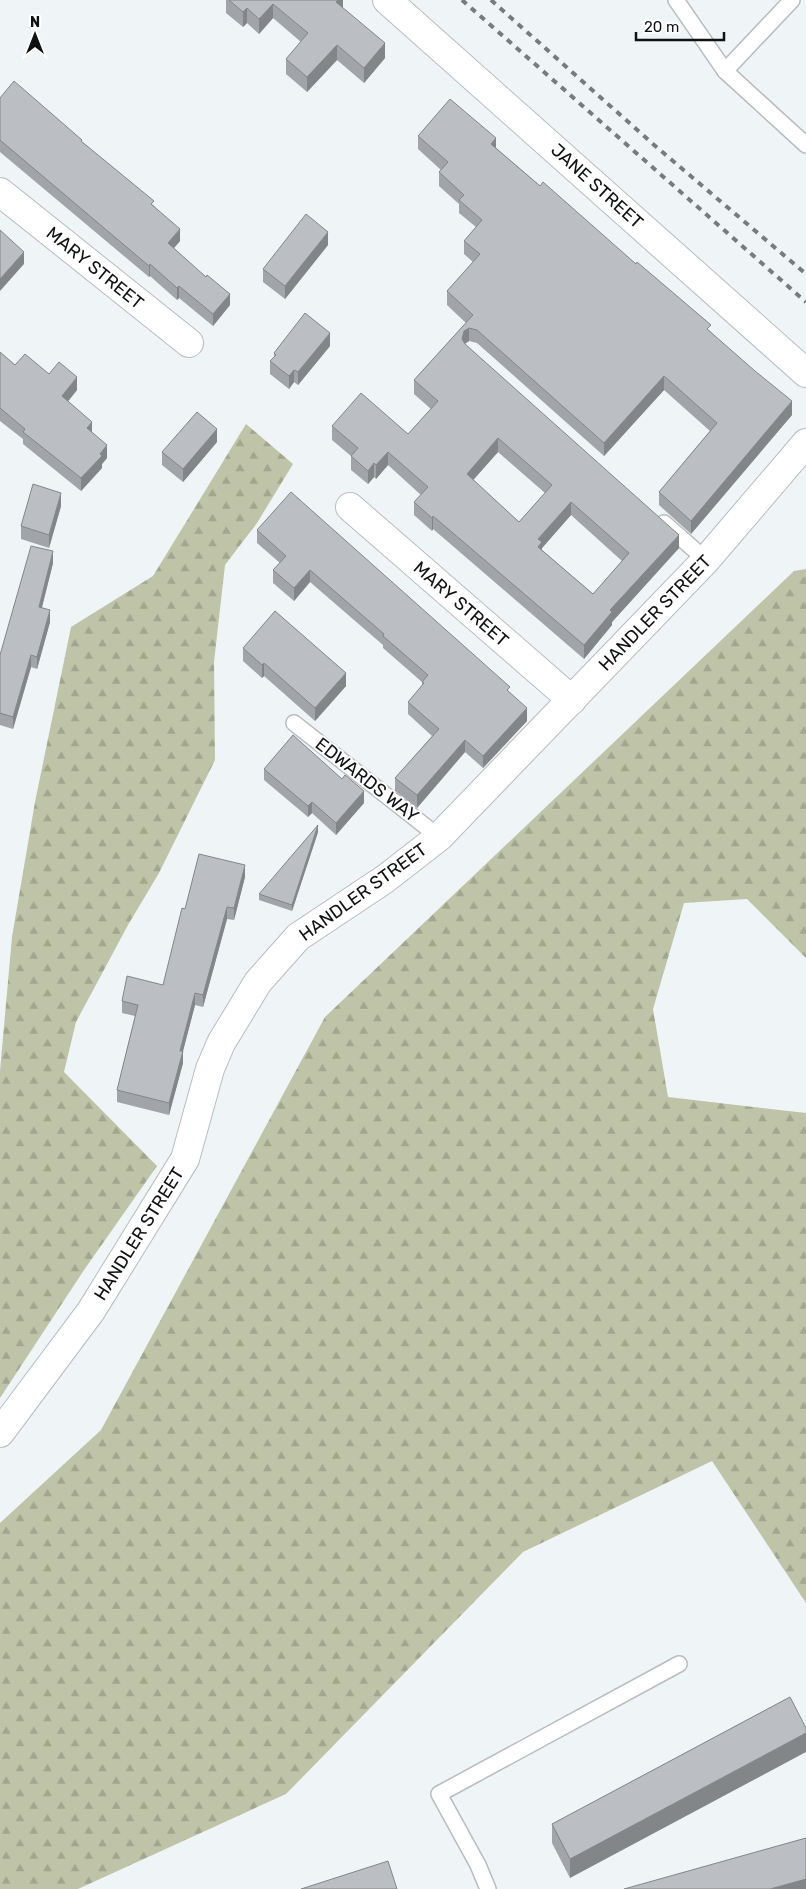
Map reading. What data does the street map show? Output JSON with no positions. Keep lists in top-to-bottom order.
{
  "streets": {
    "street": ["JANE STREET", "MARY STREET", "HANDLER STREET"],
    "lane": ["EDWARDS WAY"]
  },
  "crossings": [
    ["MARY STREET", "HANDLER STREET"],
    ["HANDLER STREET", "EDWARDS WAY"]
  ],
  "scale_bar": "20 m",
  "north": "top"
}
